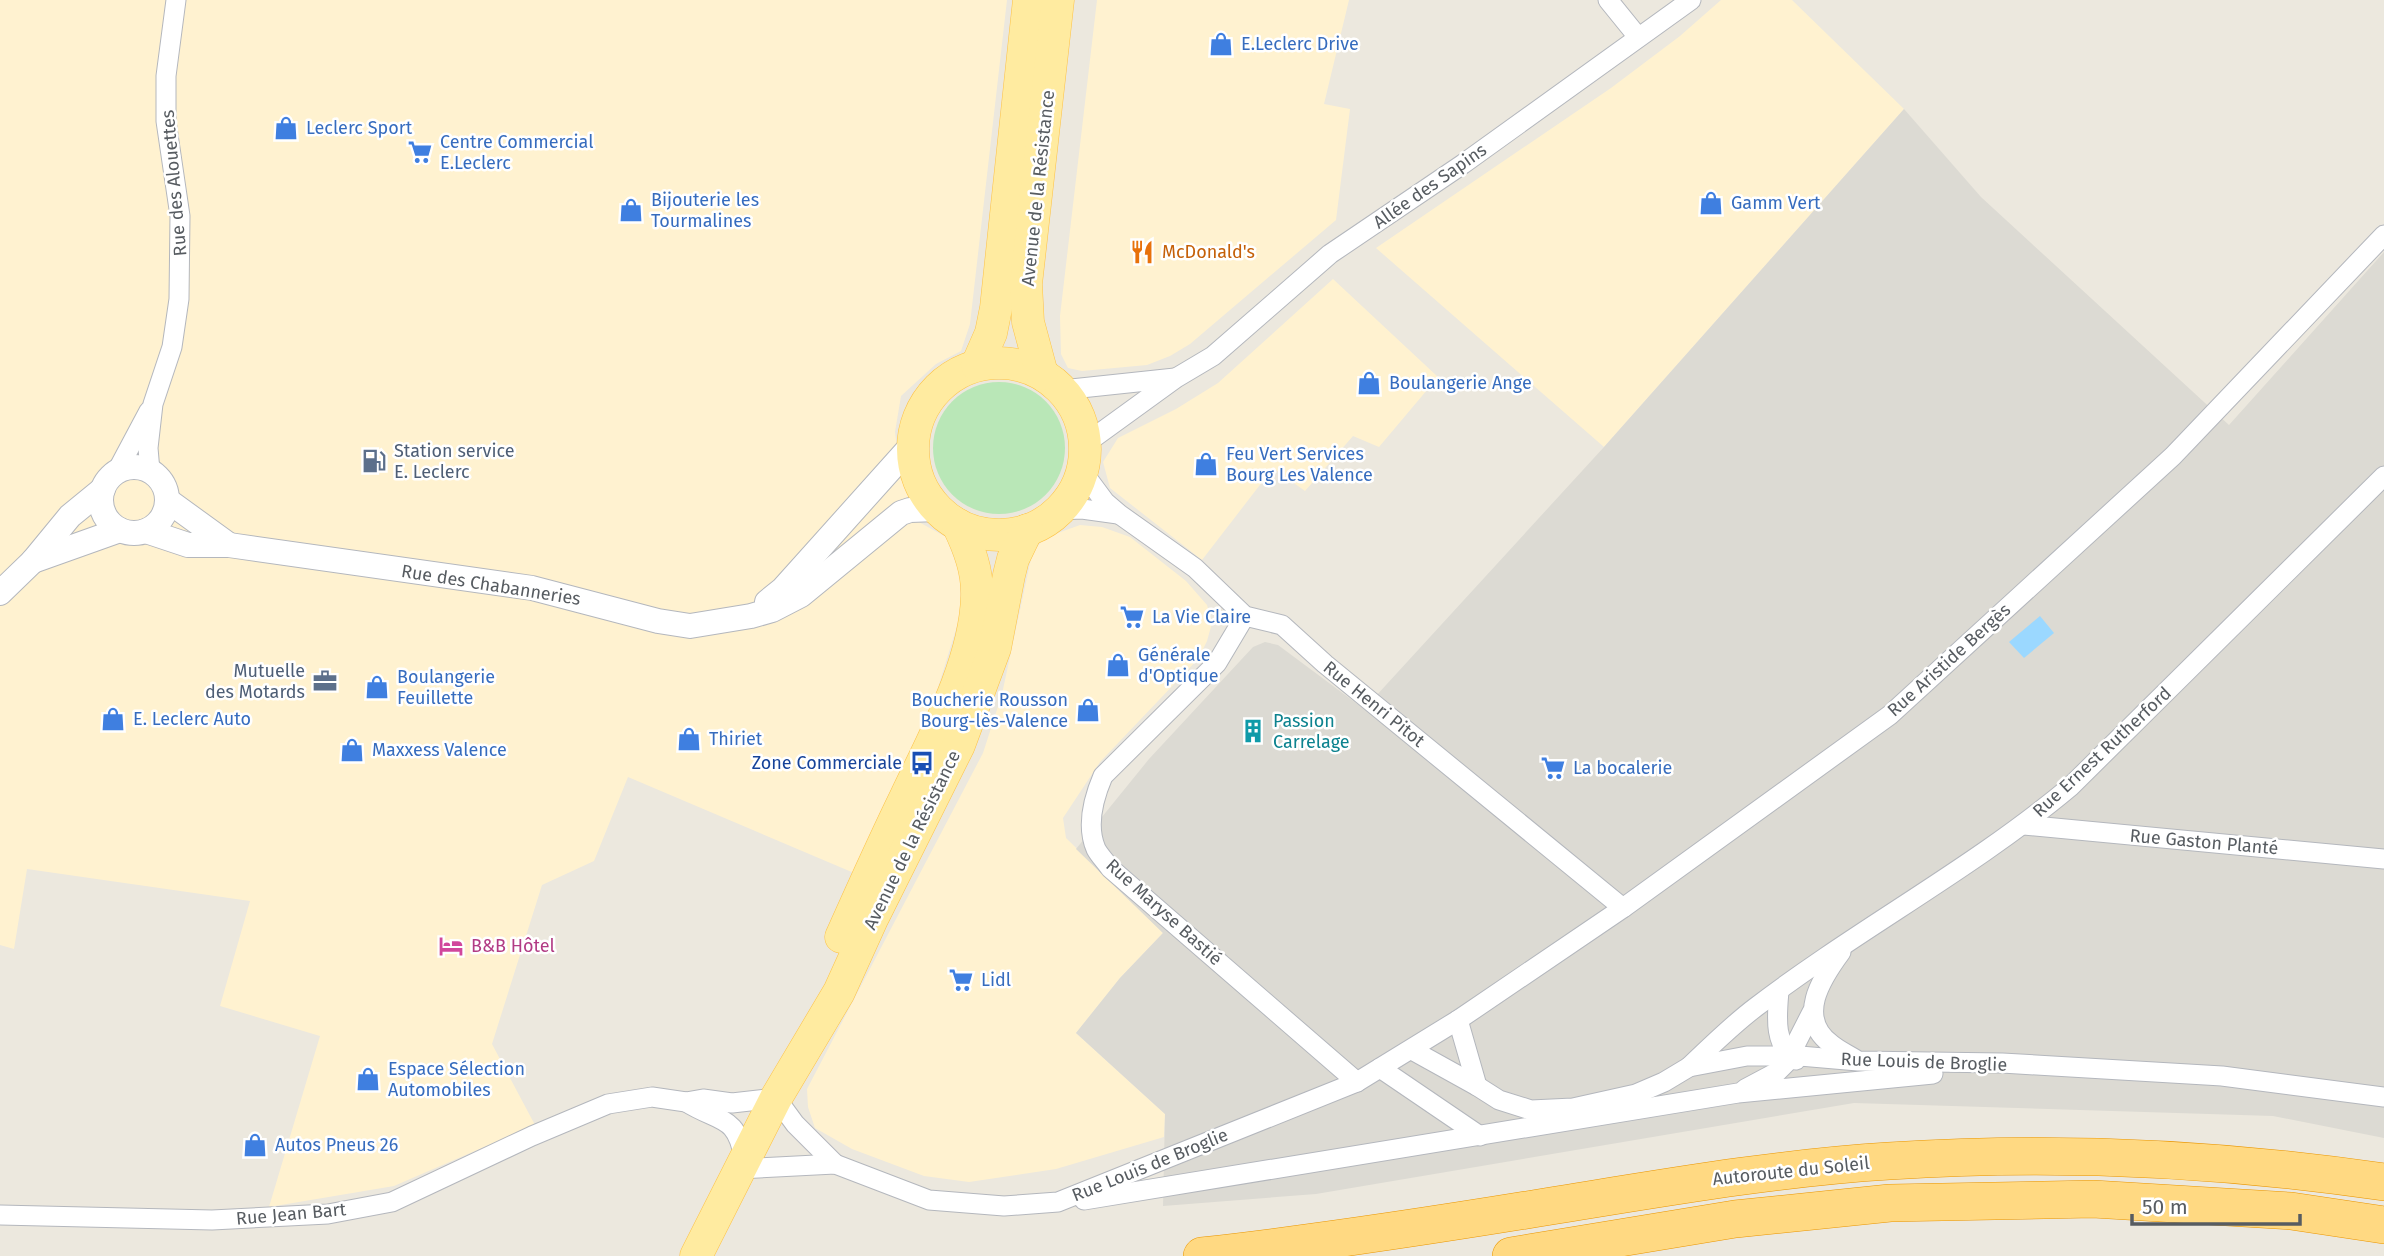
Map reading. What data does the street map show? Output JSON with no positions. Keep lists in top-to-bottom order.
{
  "streets": {
    "highway": ["Autoroute du Soleil"],
    "main road": ["Avenue de la Résistance"],
    "street": [
      "Rue des Alouettes",
      "Allée des Sapins",
      "Rue des Chabanneries",
      "Rue Aristide Bergès",
      "Rue Henri Pitot",
      "Rue Ernest Rutherford",
      "Rue Gaston Planté",
      "Rue Maryse Bastié",
      "Rue Louis de Broglie",
      "Rue Jean Bart"
    ]
  },
  "crossings": [
    ["Allée des Sapins", "Avenue de la Résistance"],
    ["Allée des Sapins", "Rue des Chabanneries"],
    ["Avenue de la Résistance", "Rue des Chabanneries"],
    ["Avenue de la Résistance", "Rue Louis de Broglie"],
    ["Avenue de la Résistance", "Rue Jean Bart"],
    ["Rue Aristide Bergès", "Rue Henri Pitot"],
    ["Rue Aristide Bergès", "Rue Louis de Broglie"],
    ["Rue Henri Pitot", "Rue Maryse Bastié"],
    ["Rue Ernest Rutherford", "Rue Gaston Planté"],
    ["Rue Ernest Rutherford", "Rue Louis de Broglie"],
    ["Rue Maryse Bastié", "Rue Louis de Broglie"],
    ["Rue Louis de Broglie", "Rue Jean Bart"]
  ],
  "places": {
    "shop": [
      "E.Leclerc Drive",
      "Leclerc Sport",
      "Gamm Vert",
      "Bijouterie les Tourmalines",
      "Boulangerie Ange",
      "Feu Vert Services Bourg Les Valence",
      "Générale d'Optique",
      "Boulangerie Feuillette",
      "Boucherie Rousson Bourg-lès-Valence",
      "E. Leclerc Auto",
      "Thiriet",
      "Maxxess Valence",
      "Espace Sélection Automobiles",
      "Autos Pneus 26"
    ],
    "supermarket": [
      "Centre Commercial E.Leclerc",
      "La Vie Claire",
      "La bocalerie",
      "Lidl"
    ],
    "restaurant": ["McDonald's"],
    "fuel station": ["Station service E. Leclerc"],
    "office": ["Mutuelle des Motards"],
    "building": ["Passion Carrelage"],
    "bus stop": ["Zone Commerciale"],
    "hotel": ["B&B Hôtel"]
  },
  "scale_bar": "50 m"
}
